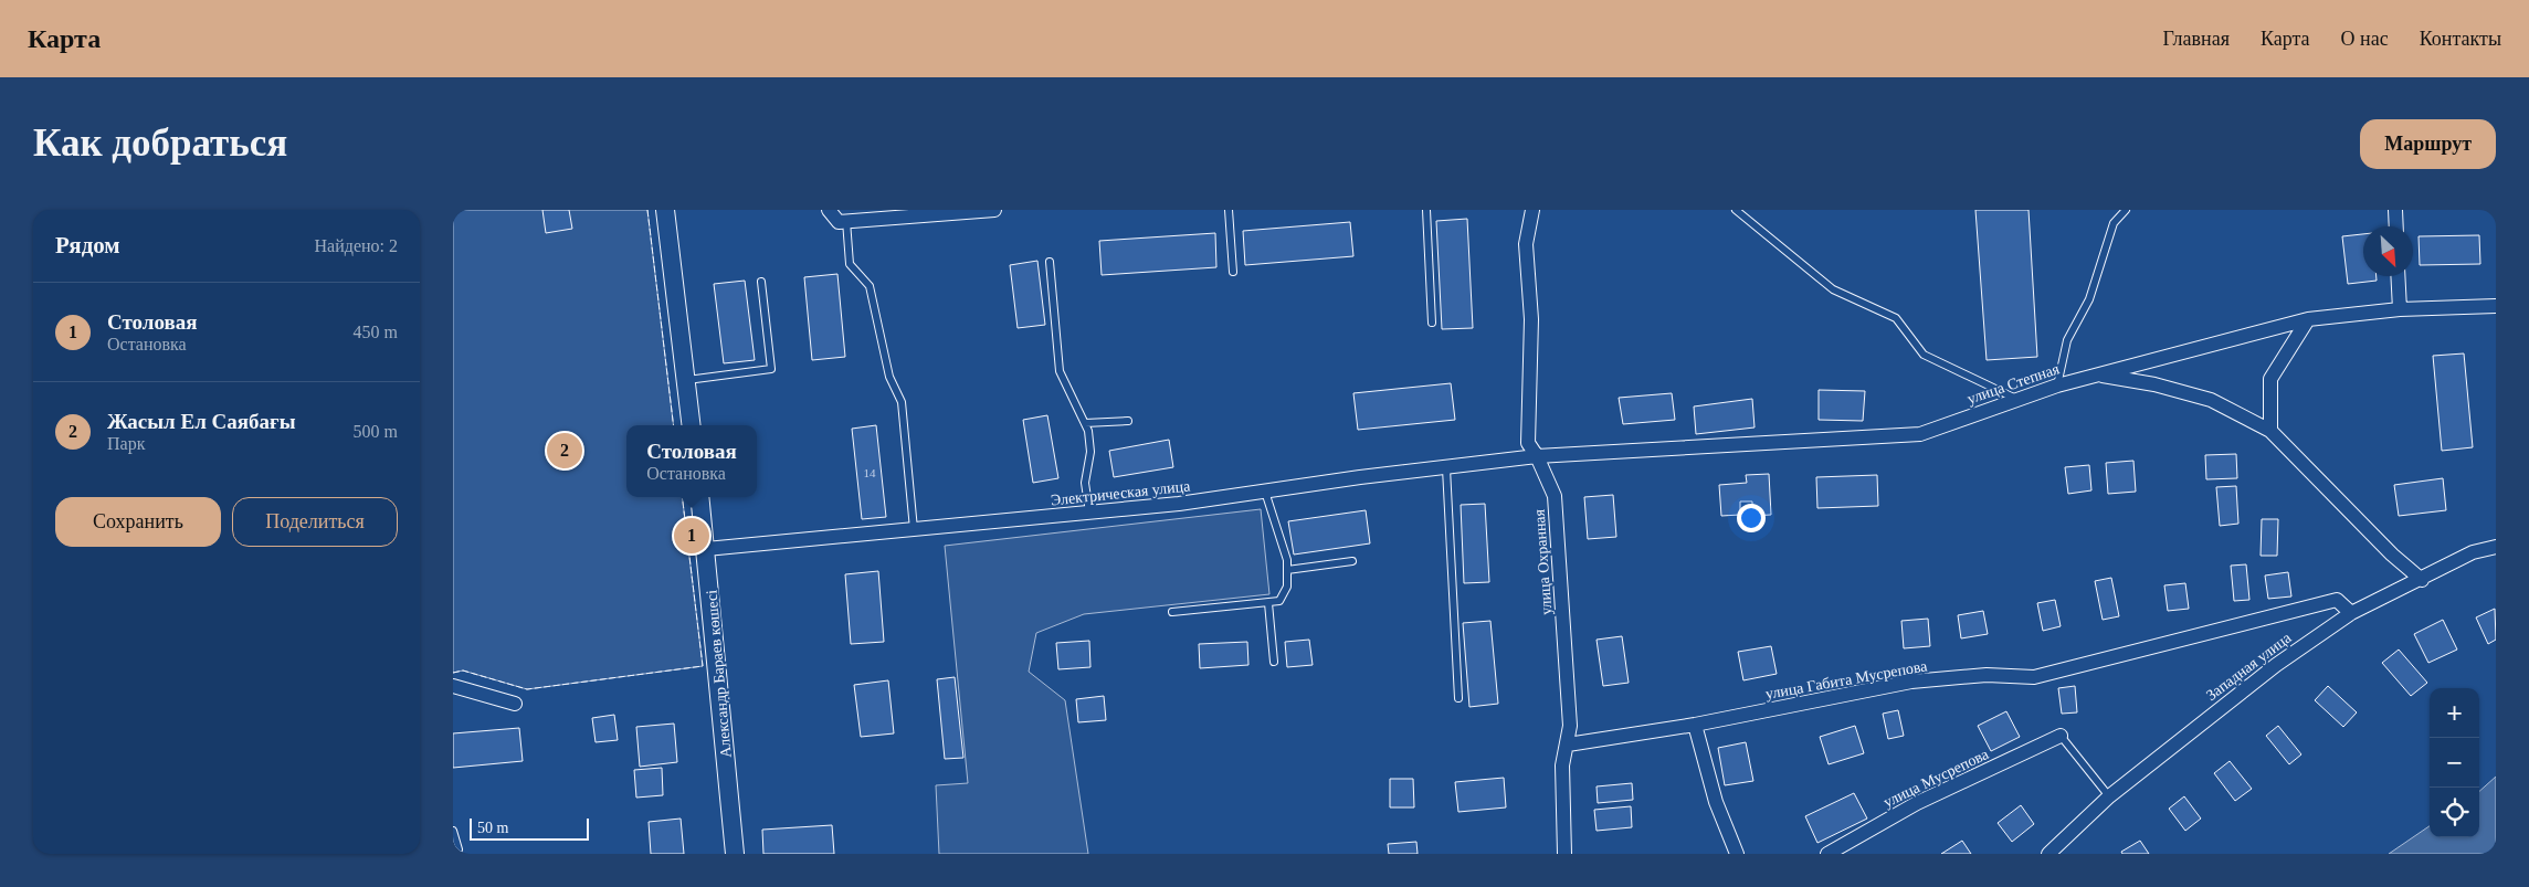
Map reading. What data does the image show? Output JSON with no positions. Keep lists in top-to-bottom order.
{
  "streets": {
    "street": [
      "улица Степная",
      "Электрическая улица",
      "улица Охранная",
      "Западная улица",
      "Александр Бараев көшесі",
      "улица Габита Мусрепова",
      "улица Мусрепова"
    ]
  },
  "crossings": [
    ["улица Степная", "Электрическая улица"],
    ["улица Степная", "улица Охранная"],
    ["Электрическая улица", "улица Охранная"],
    ["Электрическая улица", "Александр Бараев көшесі"],
    ["улица Охранная", "улица Габита Мусрепова"],
    ["Западная улица", "улица Габита Мусрепова"]
  ],
  "house_numbers": ["14"],
  "scale_bar": "50 m",
  "north": "bottom right",
  "page": {
    "header": "Карта",
    "nav": [
      "Главная",
      "Карта",
      "О нас",
      "Контакты"
    ],
    "buttons": [
      "Маршрут",
      ["Сохранить", "Поделиться"]
    ],
    "title": "Как добраться",
    "heading": ["Рядом", "Найдено: 2"],
    "list": [
      {
        "mark": "1",
        "name": "Столовая",
        "note": "Остановка",
        "value": "450 m"
      },
      {
        "mark": "2",
        "name": "Жасыл Ел Саябағы",
        "note": "Парк",
        "value": "500 m"
      }
    ],
    "popup": ["Столовая", "Остановка"],
    "pins": ["2", "1"],
    "map_buttons": ["+", "−"],
    "scale": "50 m"
  }
}
